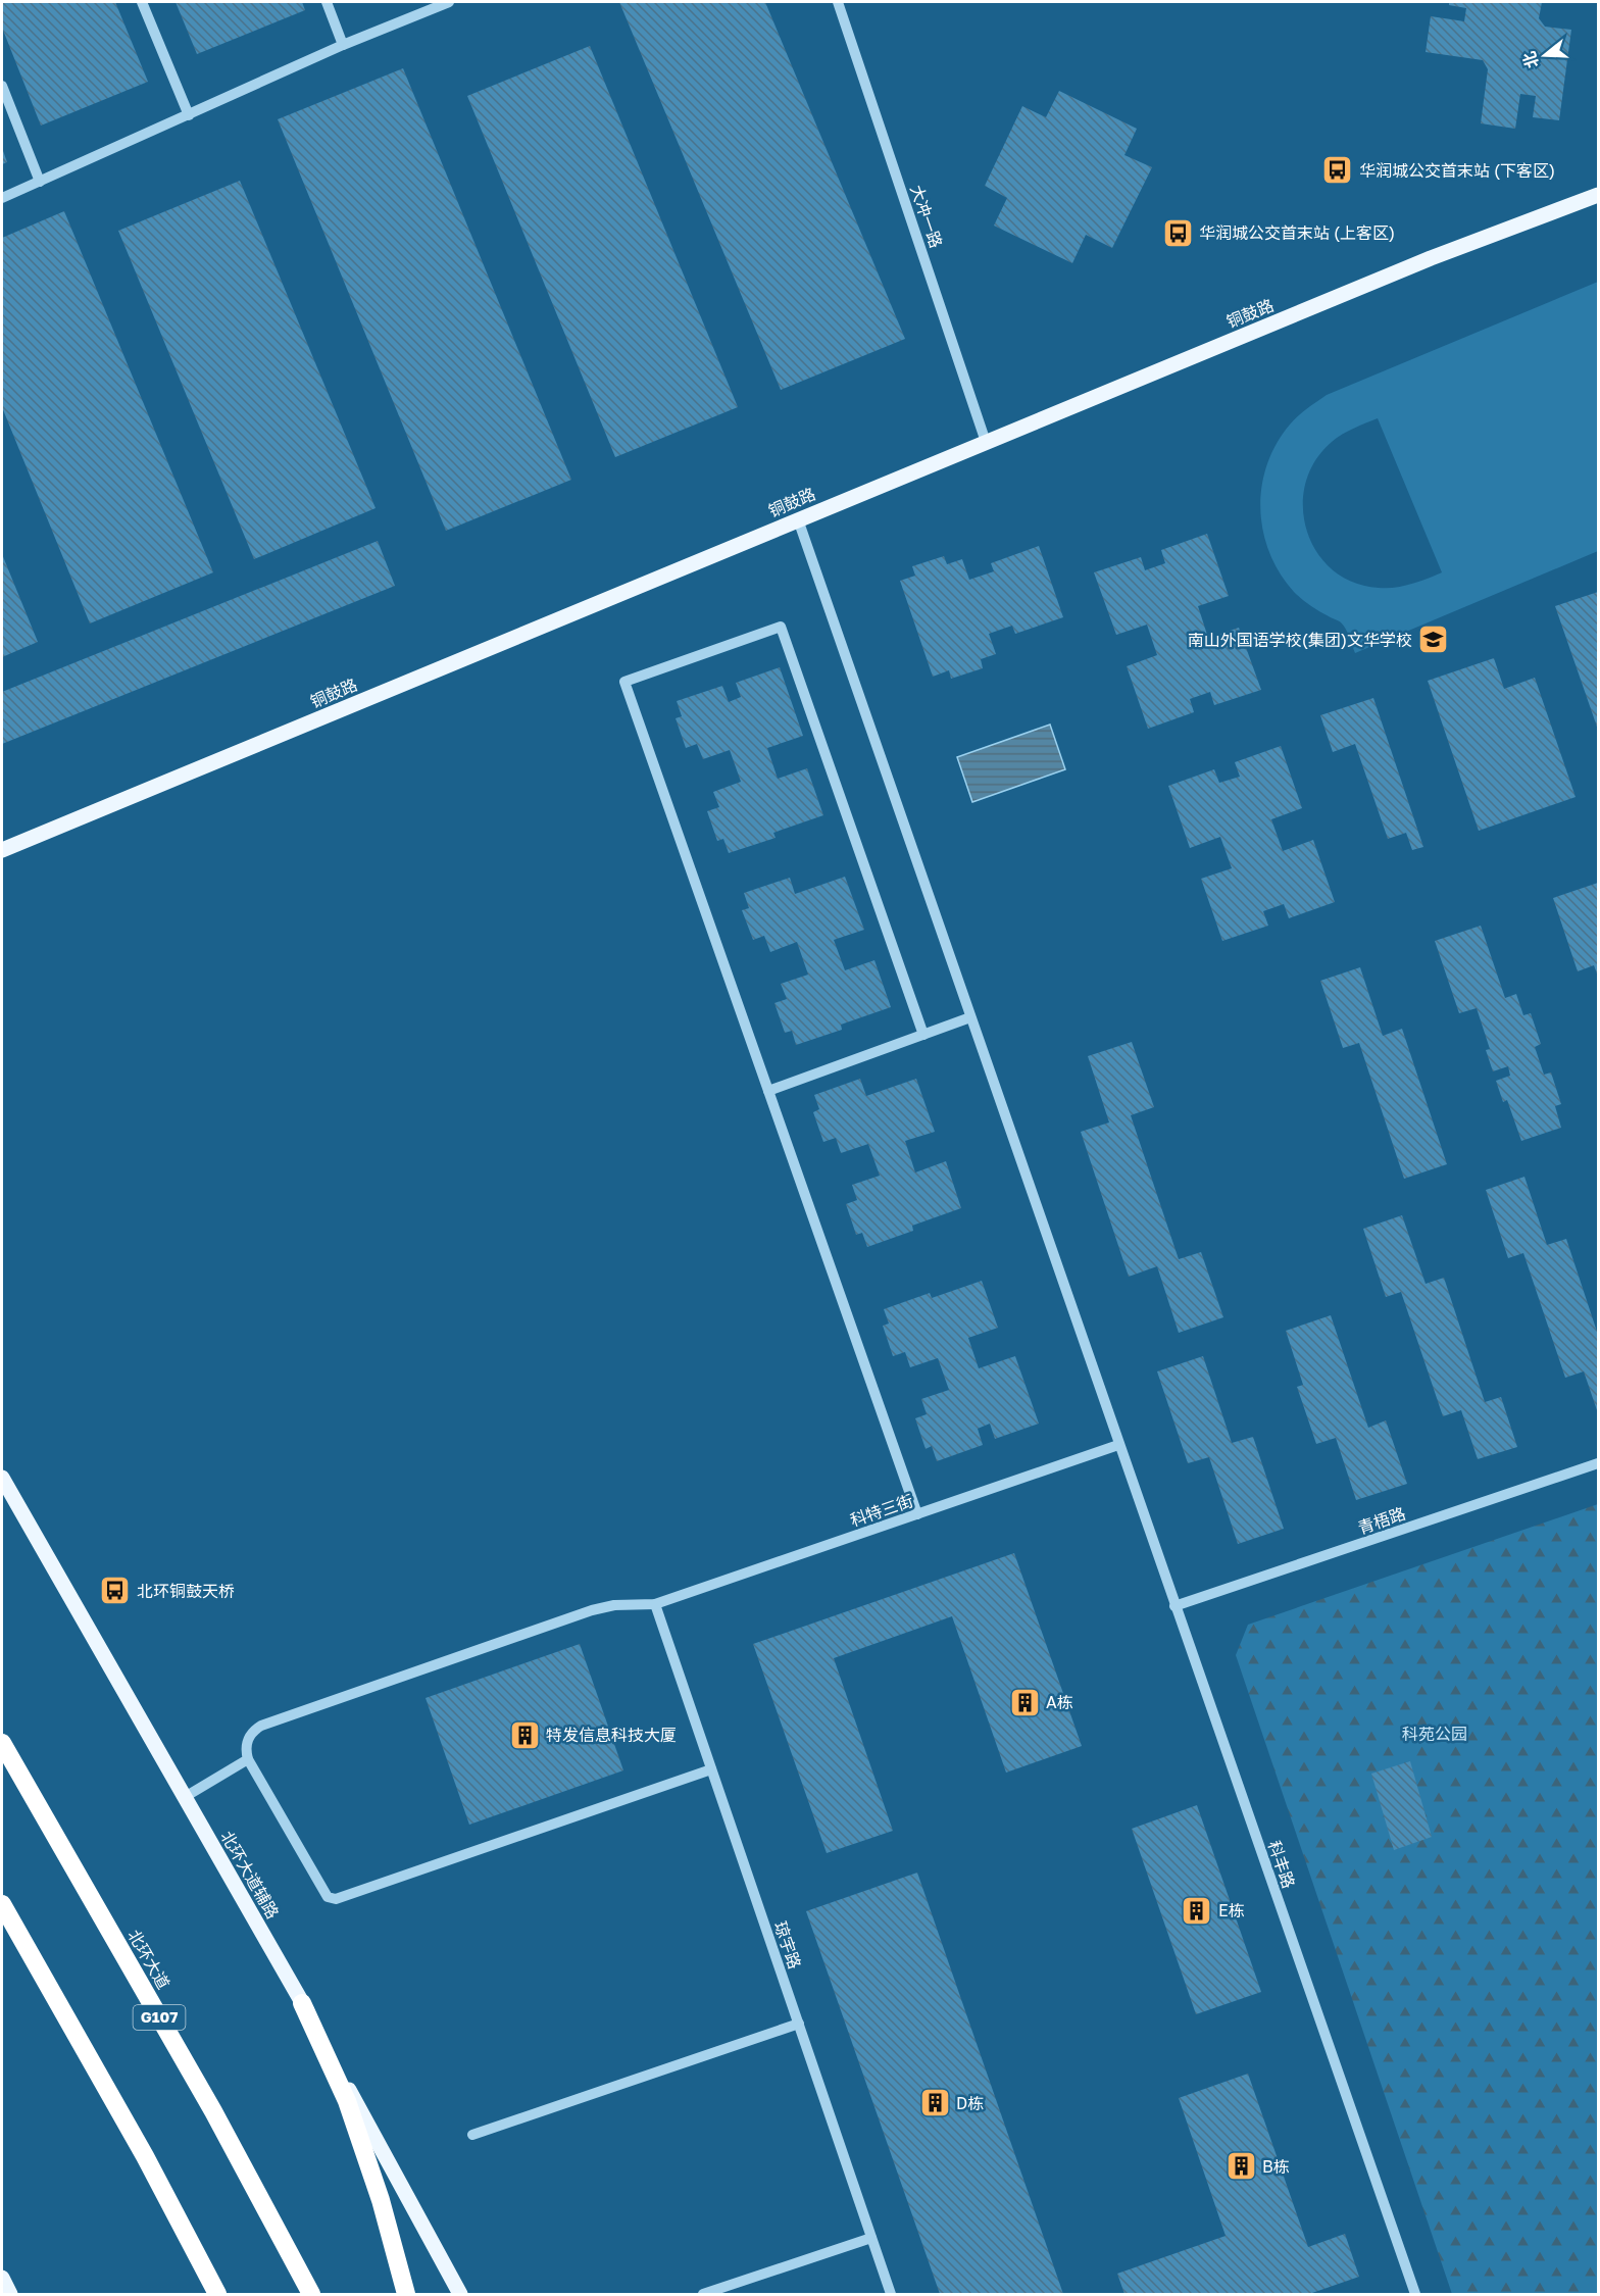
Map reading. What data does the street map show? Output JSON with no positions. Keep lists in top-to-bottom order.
{
  "streets": {
    "highway": ["北环大道", "G107"],
    "main road": ["铜鼓路", "北环大道辅路"],
    "street": [
      "大冲一路",
      "科特三街",
      "青梧路",
      "科丰路",
      "琼宇路"
    ]
  },
  "crossings": [
    ["大冲一路", "铜鼓路"],
    ["铜鼓路", "科丰路"],
    ["科特三街", "科丰路"],
    ["科特三街", "琼宇路"],
    ["青梧路", "科丰路"]
  ],
  "parks": ["科苑公园"],
  "places": {
    "bus stop": ["华润城公交首末站 (下客区)", "华润城公交首末站 (上客区)", "北环铜鼓天桥"],
    "school or university": ["南山外国语学校(集团)文华学校"],
    "building": [
      "A栋",
      "特发信息科技大厦",
      "E栋",
      "D栋",
      "B栋"
    ]
  },
  "north": "left"
}
